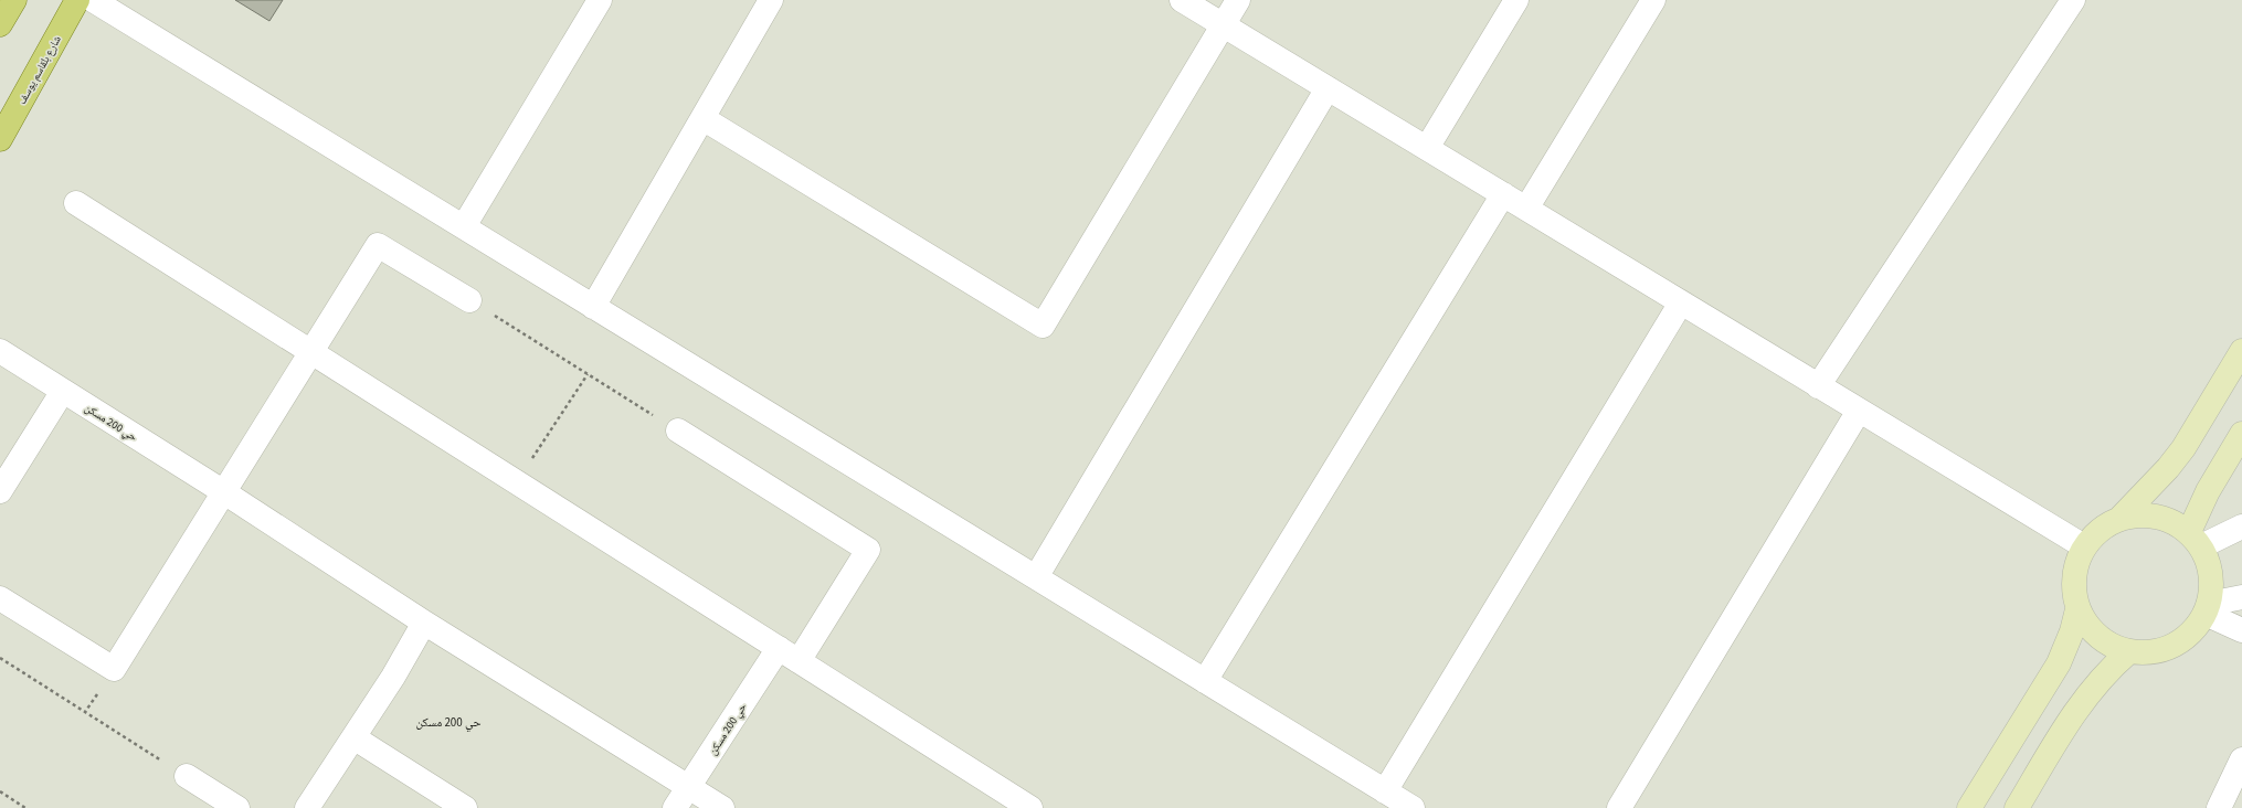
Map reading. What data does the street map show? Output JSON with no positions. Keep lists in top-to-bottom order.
{
  "streets": {
    "main road": ["شارع بلقاسم يوسف"],
    "street": ["حي 200 مسكن"]
  },
  "districts": ["حي 200 مسكن"]
}
